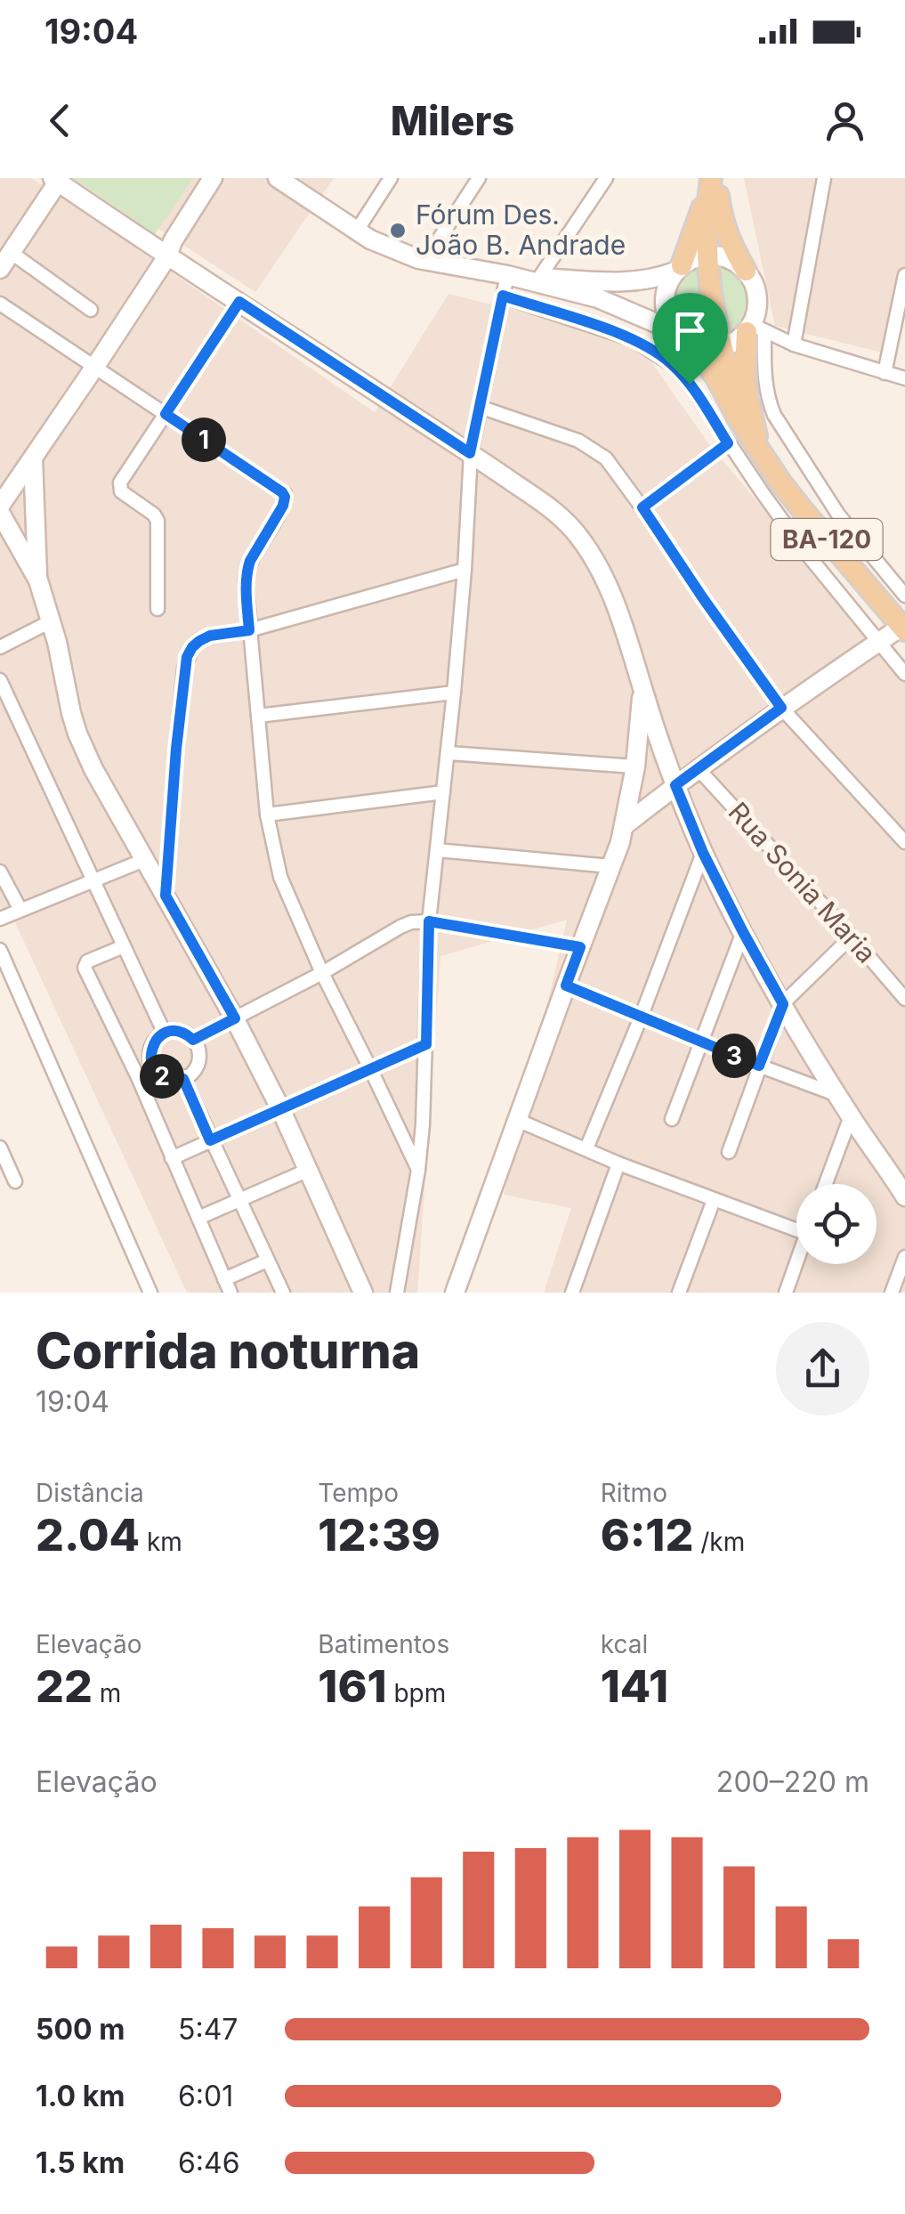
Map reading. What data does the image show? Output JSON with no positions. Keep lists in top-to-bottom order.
{
  "streets": {
    "main road": ["BA-120"],
    "street": ["Rua Sonia Maria"]
  },
  "places": ["Fórum Des. João B. Andrade"],
  "page": {
    "status": "19:04",
    "header": "Milers",
    "pins": ["1", "3", "2"],
    "heading": ["Corrida noturna", "19:04"],
    "stats": [
      ["Distância", "2.04 km"],
      ["Tempo", "12:39"],
      ["Ritmo", "6:12 /km"],
      ["Elevação", "22 m"],
      ["Batimentos", "161 bpm"],
      ["kcal", "141"]
    ],
    "chart": ["Elevação", "200–220 m"],
    "list": [
      {
        "name": "500 m",
        "note": "5:47"
      },
      {
        "name": "1.0 km",
        "note": "6:01"
      },
      {
        "name": "1.5 km",
        "note": "6:46"
      }
    ]
  }
}
